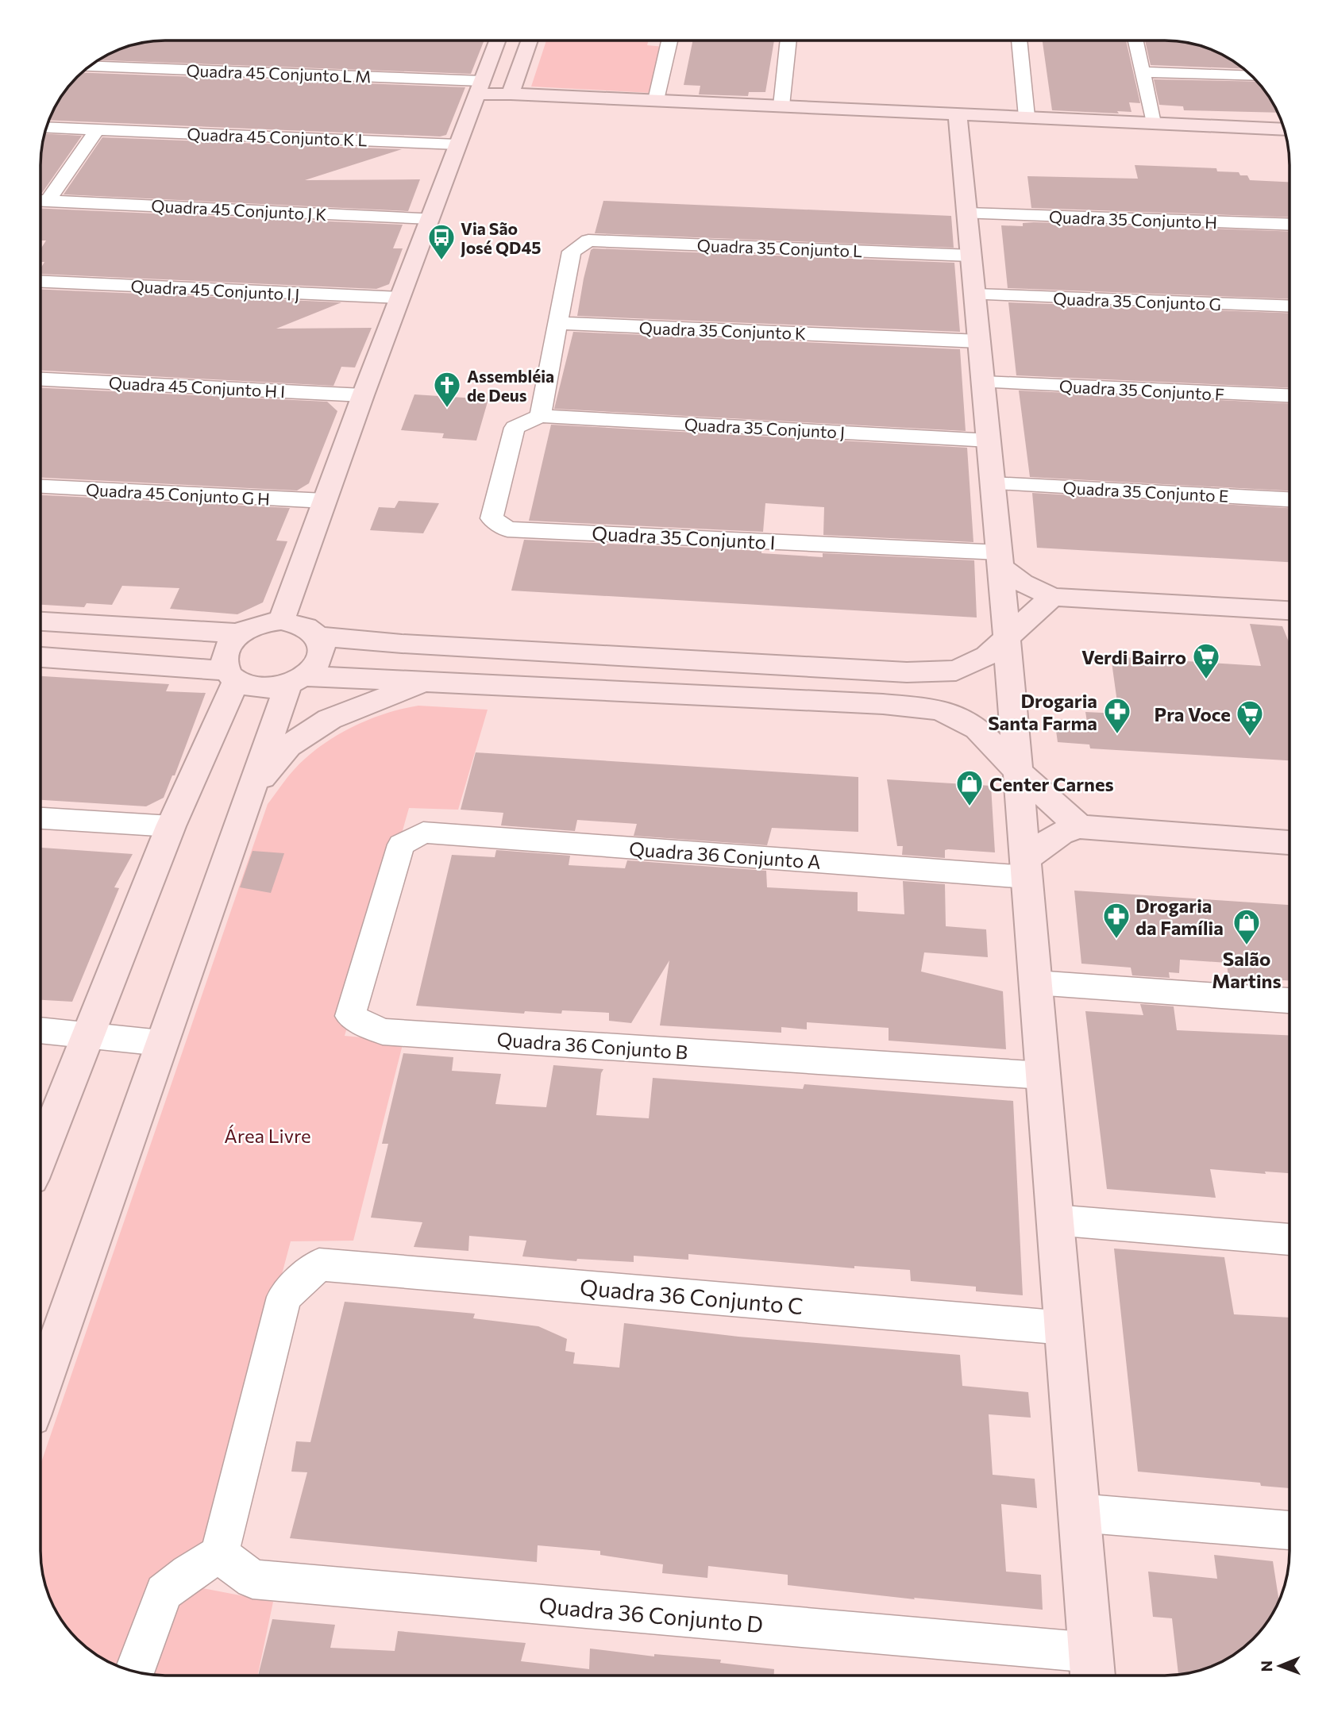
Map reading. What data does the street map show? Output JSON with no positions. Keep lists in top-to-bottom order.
{
  "streets": {
    "street": [
      "Quadra 45 Conjunto L M",
      "Quadra 45 Conjunto K L",
      "Quadra 45 Conjunto J K",
      "Quadra 35 Conjunto H",
      "Quadra 35 Conjunto L",
      "Quadra 45 Conjunto I J",
      "Quadra 35 Conjunto G",
      "Quadra 35 Conjunto K",
      "Quadra 45 Conjunto H I",
      "Quadra 35 Conjunto F",
      "Quadra 35 Conjunto J",
      "Quadra 35 Conjunto E",
      "Quadra 45 Conjunto G H",
      "Quadra 35 Conjunto I",
      "Quadra 36 Conjunto A",
      "Quadra 36 Conjunto B",
      "Quadra 36 Conjunto C",
      "Quadra 36 Conjunto D"
    ]
  },
  "crossings": [
    ["Quadra 35 Conjunto L", "Quadra 35 Conjunto K"],
    ["Quadra 35 Conjunto J", "Quadra 35 Conjunto I"],
    ["Quadra 36 Conjunto A", "Quadra 36 Conjunto B"],
    ["Quadra 36 Conjunto C", "Quadra 36 Conjunto D"]
  ],
  "parks": ["Área Livre"],
  "places": {
    "bus stop": ["Via São José QD45"],
    "church": ["Assembléia de Deus"],
    "supermarket": ["Verdi Bairro", "Pra Voce"],
    "pharmacy": ["Drogaria Santa Farma", "Drogaria da Família"],
    "shop": ["Center Carnes", "Salão Martins"]
  },
  "north": "left"
}
